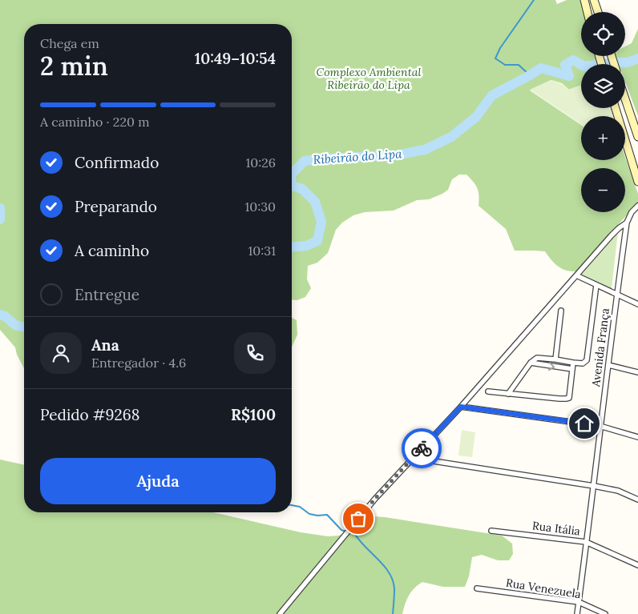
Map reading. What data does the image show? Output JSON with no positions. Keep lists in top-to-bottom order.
{
  "streets": {
    "street": ["Avenida França", "Rua Itália", "Rua Venezuela"]
  },
  "crossings": [
    ["Avenida França", "Rua Itália"],
    ["Avenida França", "Rua Venezuela"]
  ],
  "water": ["Ribeirão do Lipa"],
  "parks": ["Complexo Ambiental Ribeirão do Lipa"],
  "page": {
    "map_buttons": ["+", "−"],
    "heading": ["2 min", "Chega em", "10:49–10:54"],
    "panel": [
      "Ana",
      "Entregador · 4.6",
      "Pedido #9268",
      "R$100"
    ],
    "bar": "A caminho · 220 m",
    "list": [
      ["Confirmado", "10:26"],
      ["Preparando", "10:30"],
      ["A caminho", "10:31"],
      "Entregue"
    ],
    "buttons": "Ajuda"
  }
}
